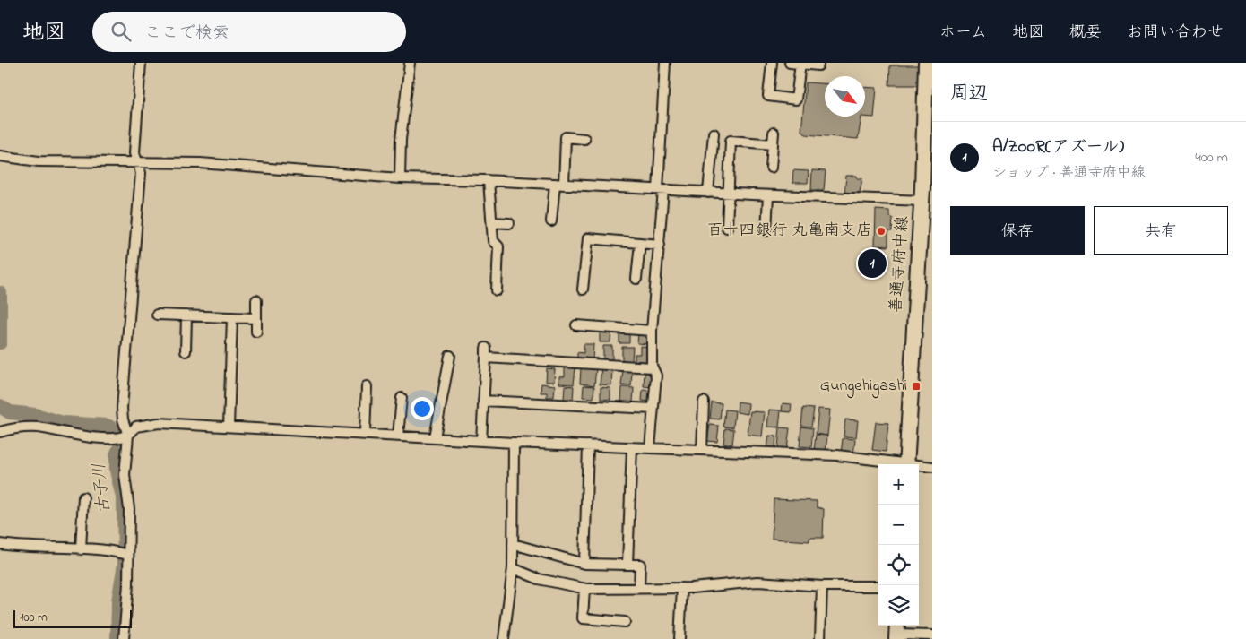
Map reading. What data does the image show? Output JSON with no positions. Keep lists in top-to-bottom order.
{
  "streets": {
    "main road": ["善通寺府中線"]
  },
  "water": ["古子川"],
  "places": {
    "other": ["百十四銀行 丸亀南支店"],
    "transit": ["Gungehigashi"]
  },
  "scale_bar": "100 m",
  "north": "bottom right",
  "page": {
    "header": "地図",
    "search": "ここで検索",
    "nav": [
      "ホーム",
      "地図",
      "概要",
      "お問い合わせ"
    ],
    "heading": "周辺",
    "list": [
      {
        "mark": "1",
        "name": "A/ZooR(アズール)",
        "note": "ショップ · 善通寺府中線",
        "value": "400 m"
      }
    ],
    "buttons": ["保存", "共有"],
    "pins": "1",
    "map_buttons": ["+", "−"],
    "scale": "100 m"
  }
}
